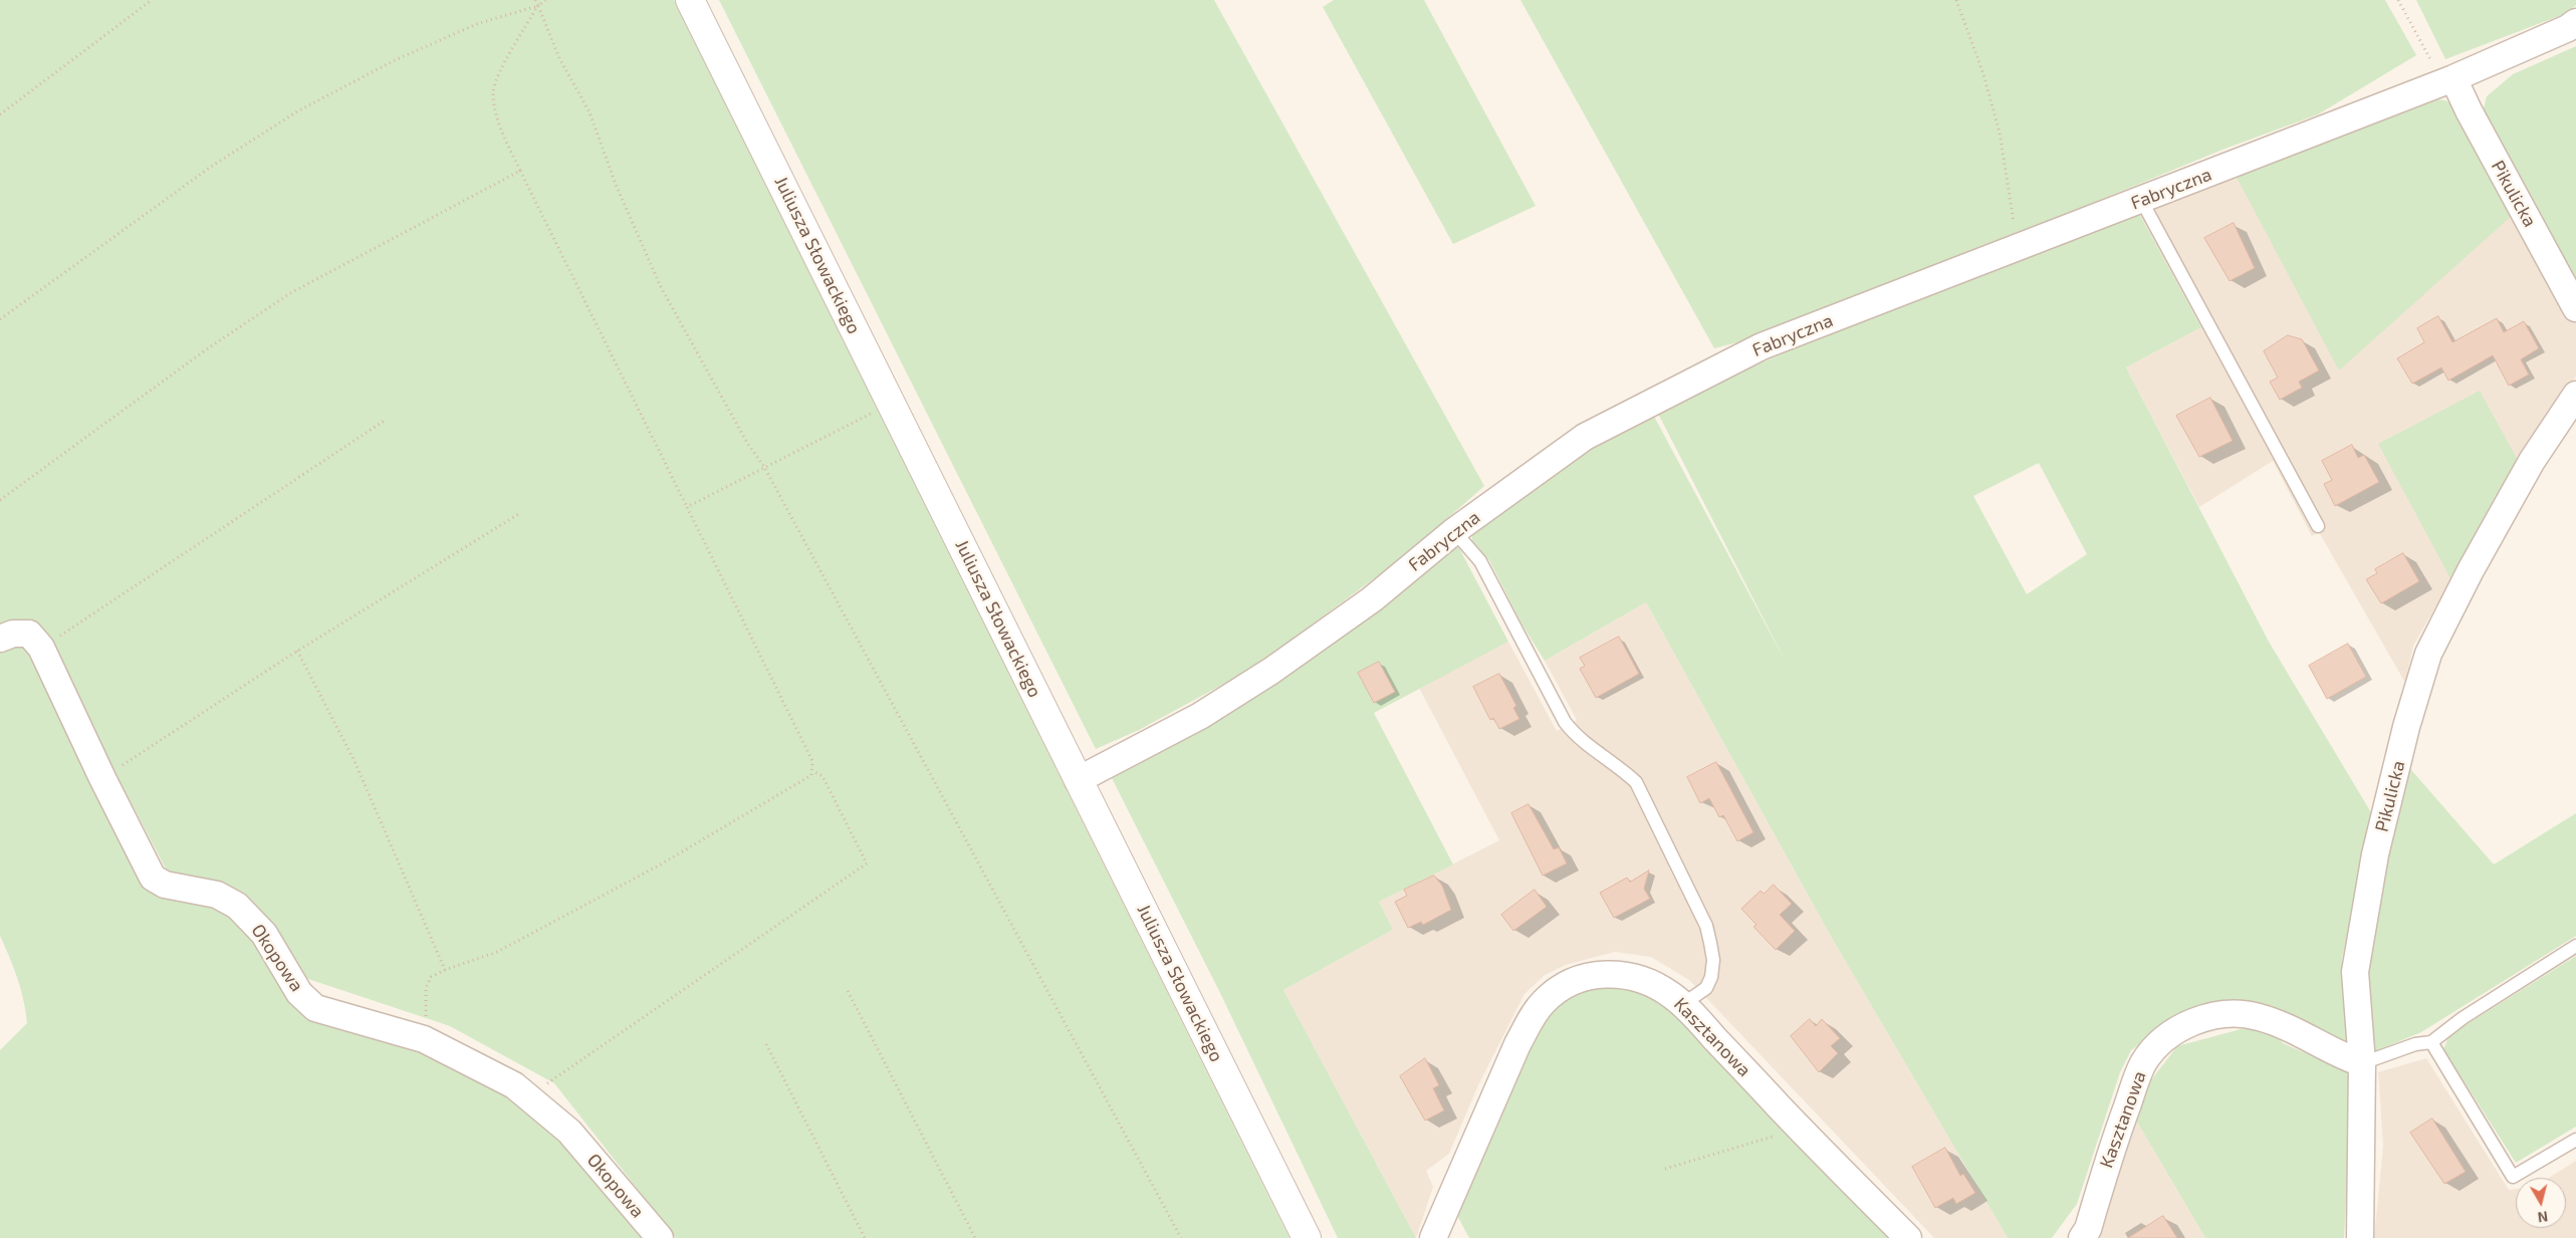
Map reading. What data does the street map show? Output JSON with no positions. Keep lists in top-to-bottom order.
{
  "streets": {
    "street": [
      "Fabryczna",
      "Pikulicka",
      "Juliusza Słowackiego",
      "Okopowa",
      "Kasztanowa"
    ]
  },
  "crossings": [
    ["Fabryczna", "Pikulicka"],
    ["Fabryczna", "Juliusza Słowackiego"],
    ["Pikulicka", "Kasztanowa"]
  ],
  "north": "bottom"
}
